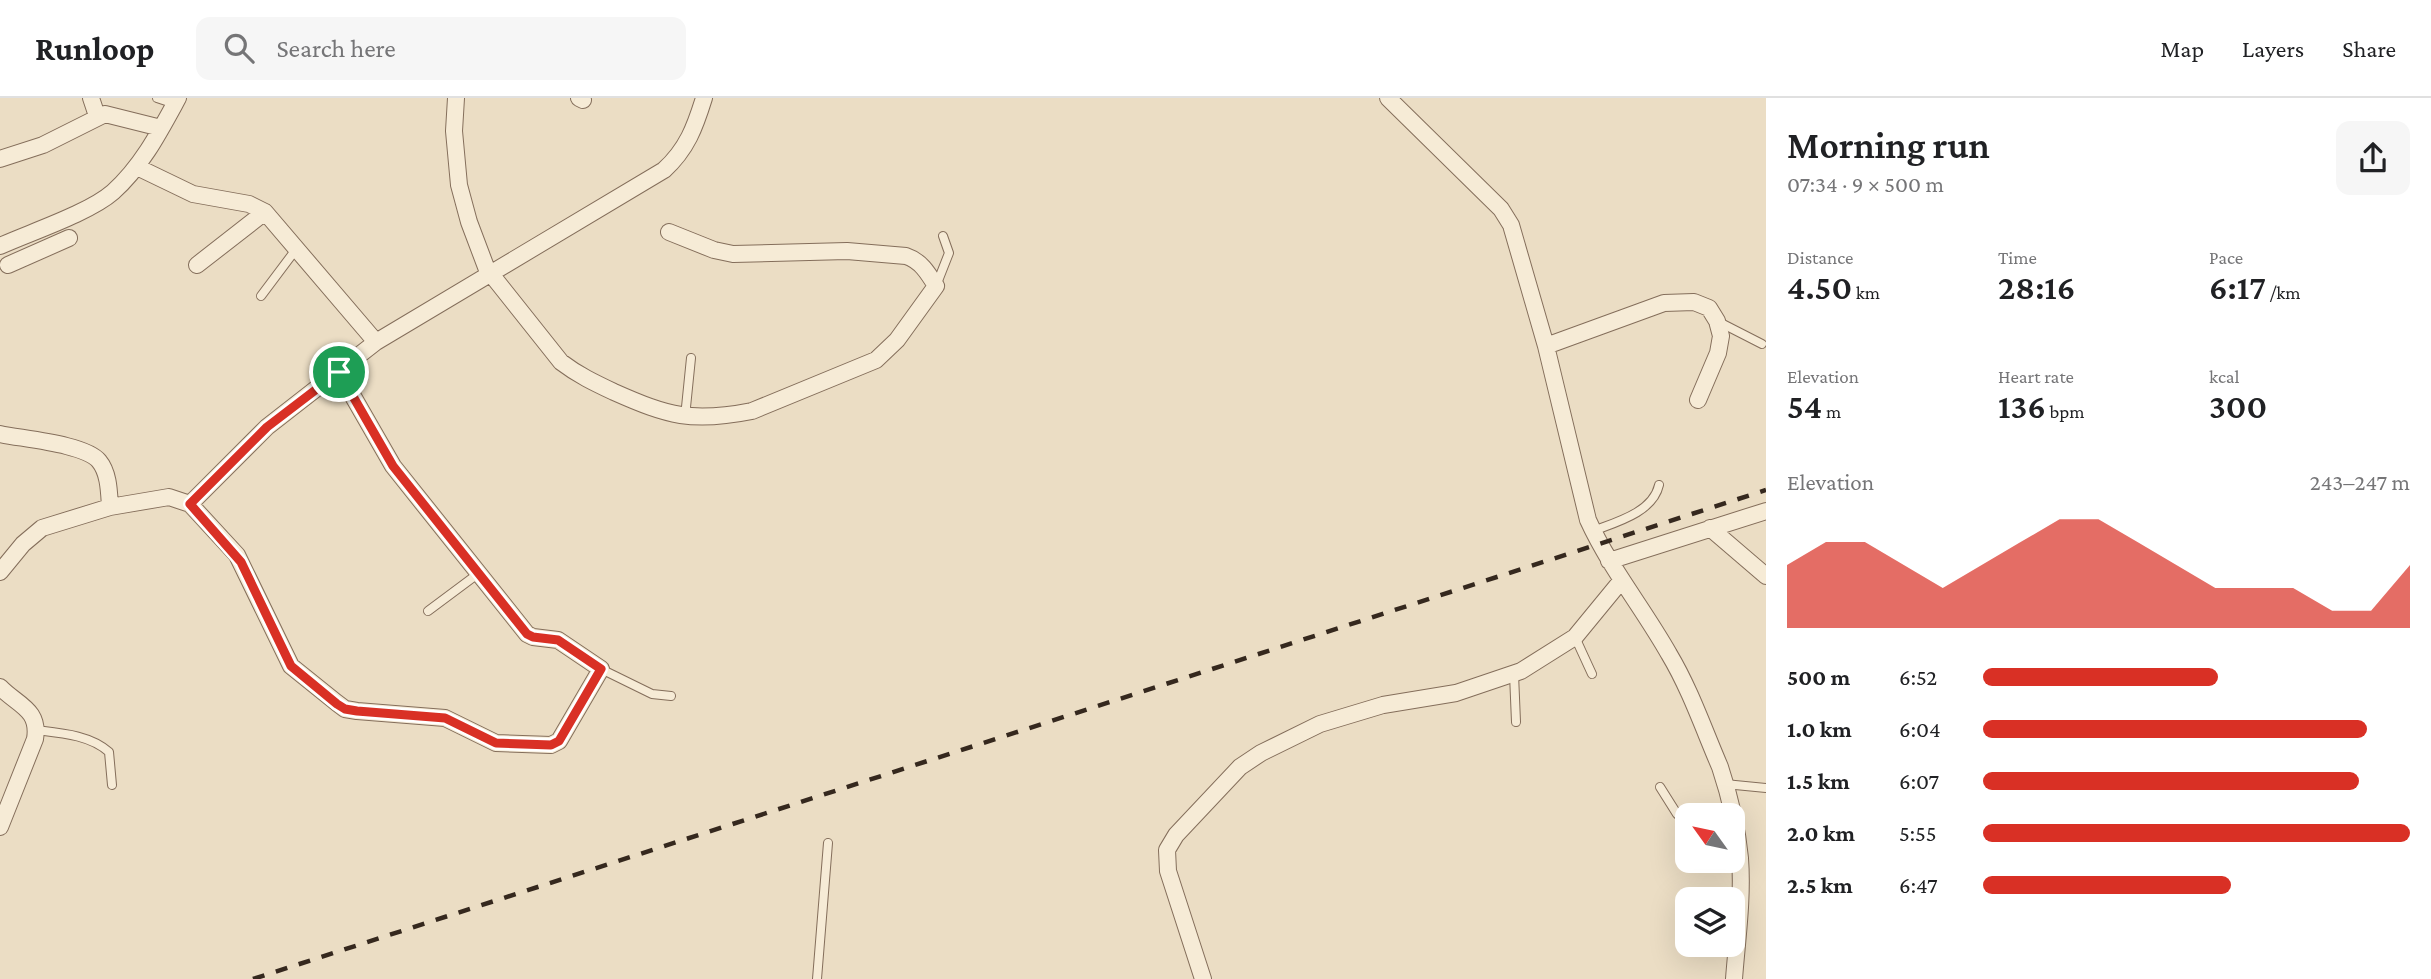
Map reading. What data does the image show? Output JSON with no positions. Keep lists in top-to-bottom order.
{
  "north": "top left",
  "page": {
    "header": "Runloop",
    "search": "Search here",
    "nav": ["Map", "Layers", "Share"],
    "heading": ["Morning run", "07:34 · 9 × 500 m"],
    "stats": [
      ["Distance", "4.50 km"],
      ["Time", "28:16"],
      ["Pace", "6:17 /km"],
      ["Elevation", "54 m"],
      ["Heart rate", "136 bpm"],
      ["kcal", "300"]
    ],
    "chart": ["Elevation", "243–247 m"],
    "list": [
      {
        "name": "500 m",
        "note": "6:52"
      },
      {
        "name": "1.0 km",
        "note": "6:04"
      },
      {
        "name": "1.5 km",
        "note": "6:07"
      },
      {
        "name": "2.0 km",
        "note": "5:55"
      },
      {
        "name": "2.5 km",
        "note": "6:47"
      }
    ]
  }
}
